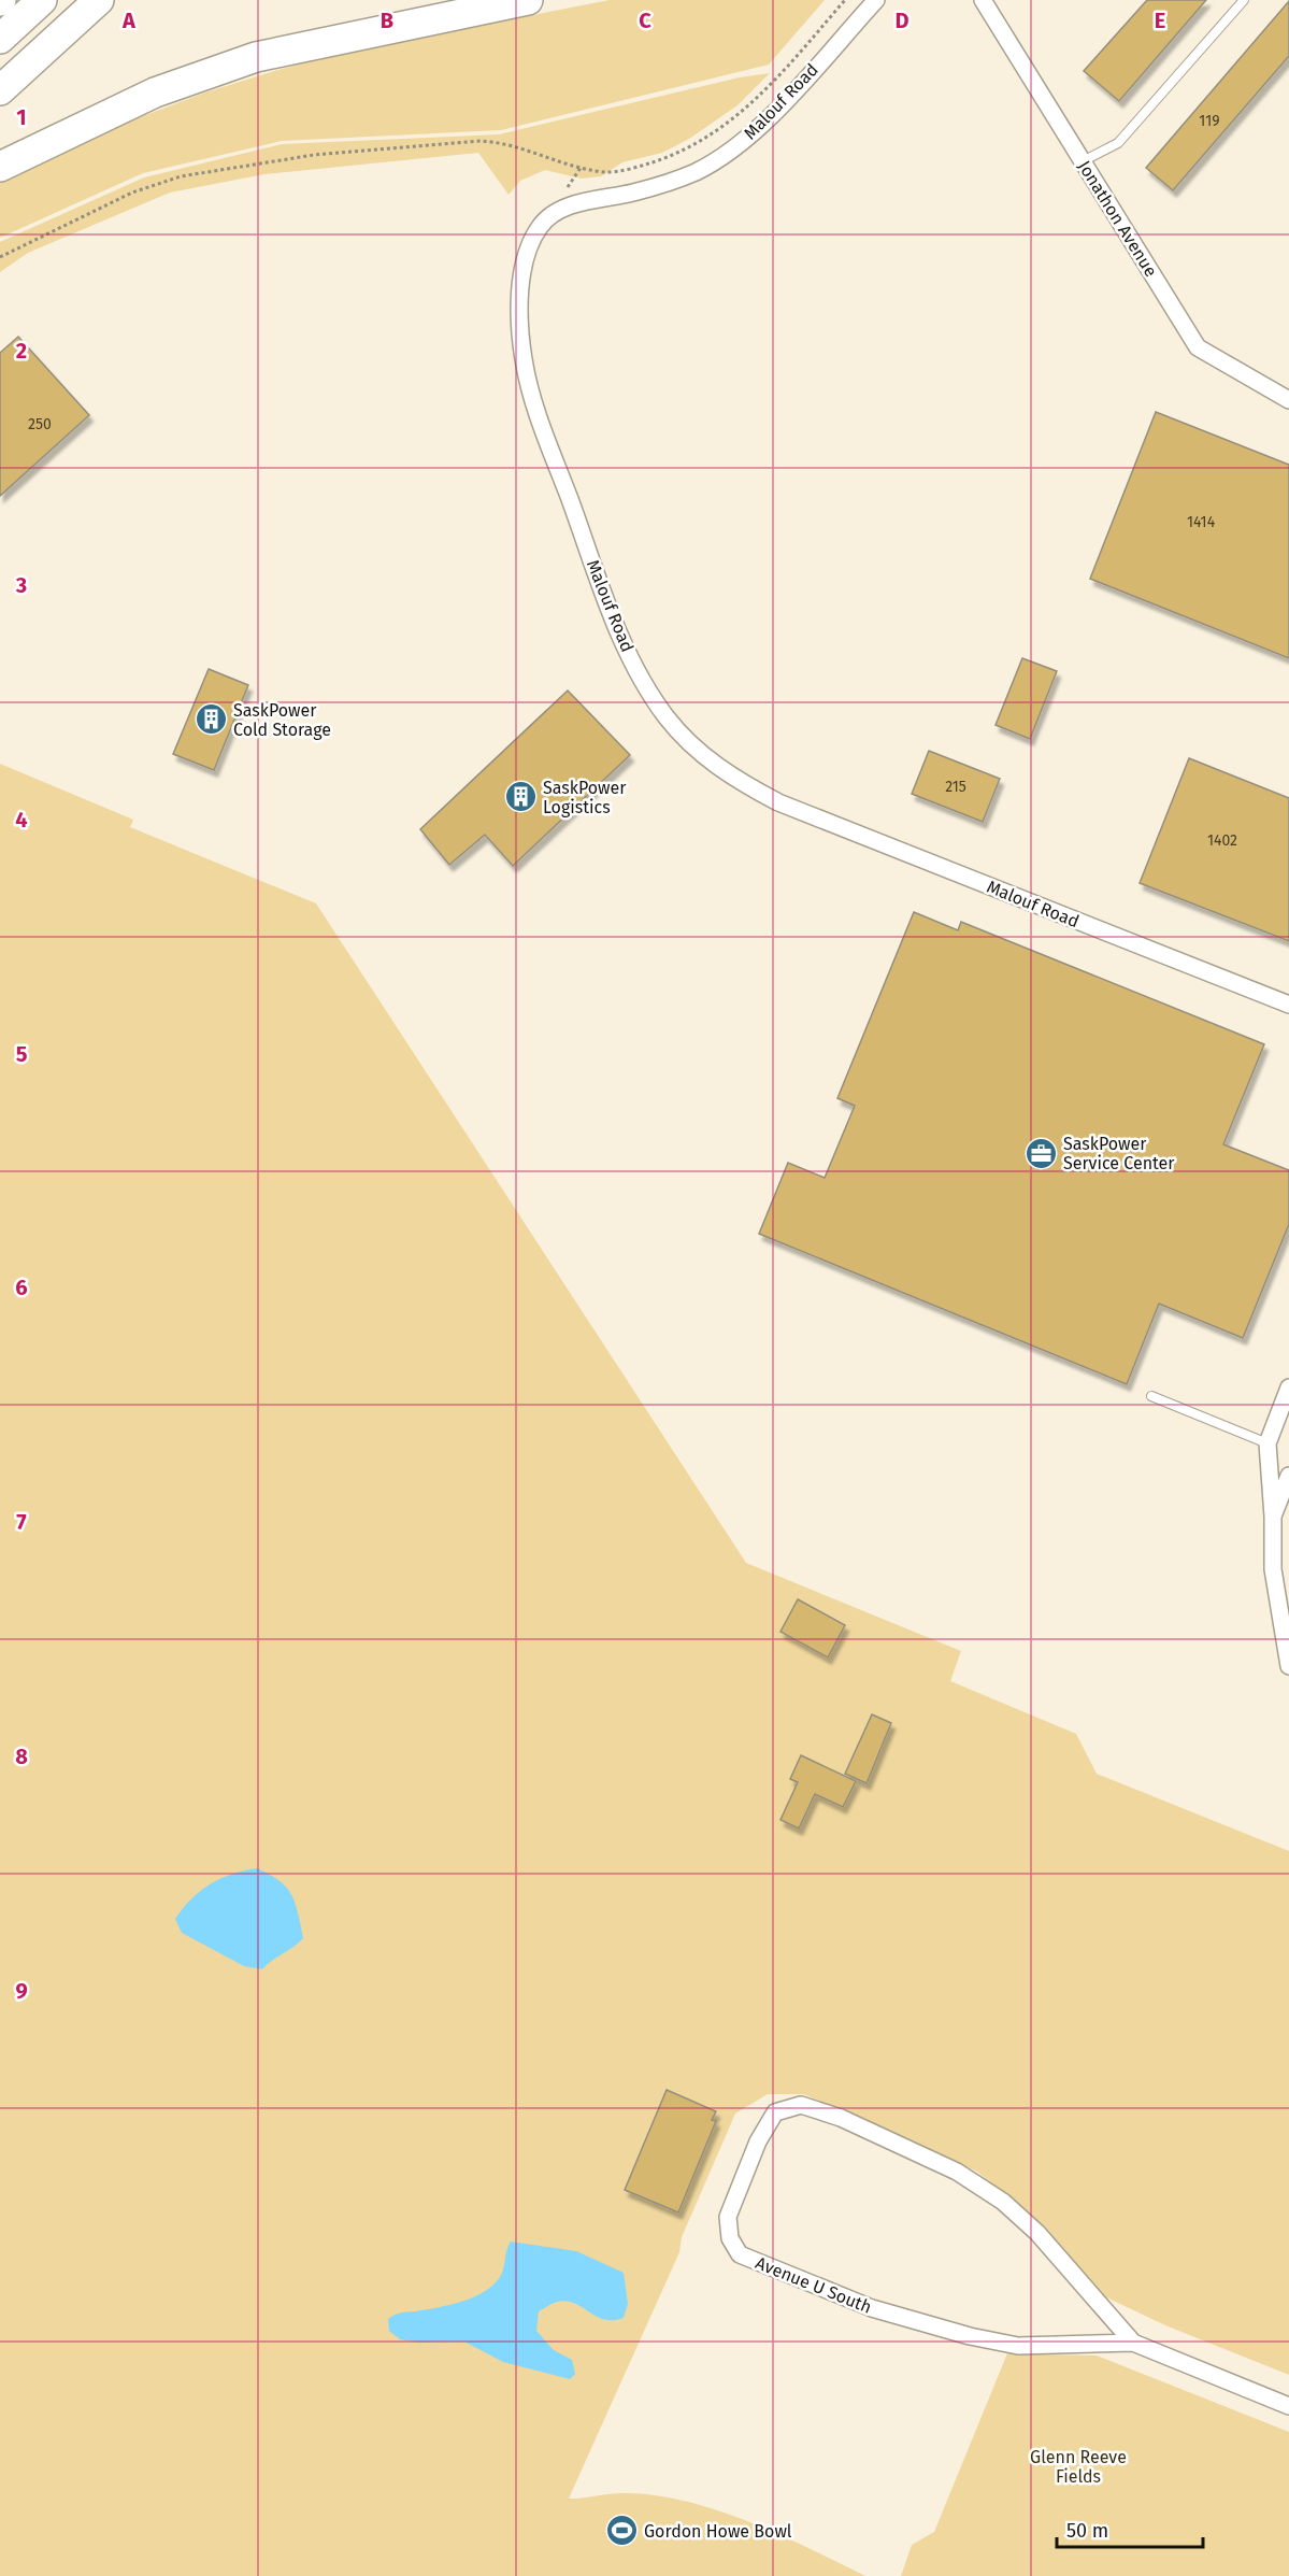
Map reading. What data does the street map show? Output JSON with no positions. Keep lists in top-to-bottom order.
{
  "streets": {
    "street": ["Malouf Road", "Jonathon Avenue", "Avenue U South"]
  },
  "parks": ["Glenn Reeve Fields"],
  "places": {
    "building": ["SaskPower Cold Storage", "SaskPower Logistics"],
    "office": ["SaskPower Service Center"],
    "sports": ["Gordon Howe Bowl"]
  },
  "house_numbers": [
    "119",
    "250",
    "1414",
    "215",
    "1402"
  ],
  "scale_bar": "50 m",
  "grid": {
    "columns": [
      "A",
      "B",
      "C",
      "D",
      "E"
    ],
    "rows": [
      "1",
      "2",
      "3",
      "4",
      "5",
      "6",
      "7",
      "8",
      "9"
    ]
  }
}
